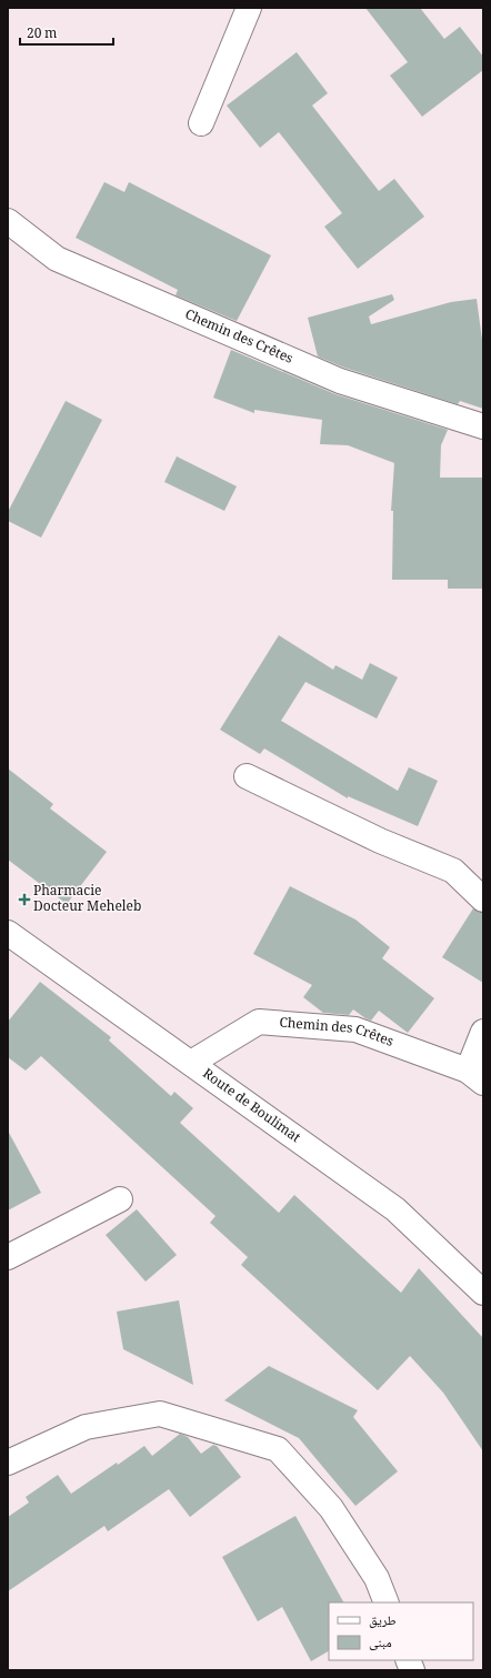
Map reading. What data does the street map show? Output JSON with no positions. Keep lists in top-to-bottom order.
{
  "streets": {
    "street": ["Chemin des Crêtes", "Route de Boulimat"]
  },
  "crossings": [
    ["Chemin des Crêtes", "Route de Boulimat"]
  ],
  "places": {
    "health": ["Pharmacie Docteur Meheleb"]
  },
  "legend": ["طريق", "مبنى"],
  "scale_bar": "20 m"
}
